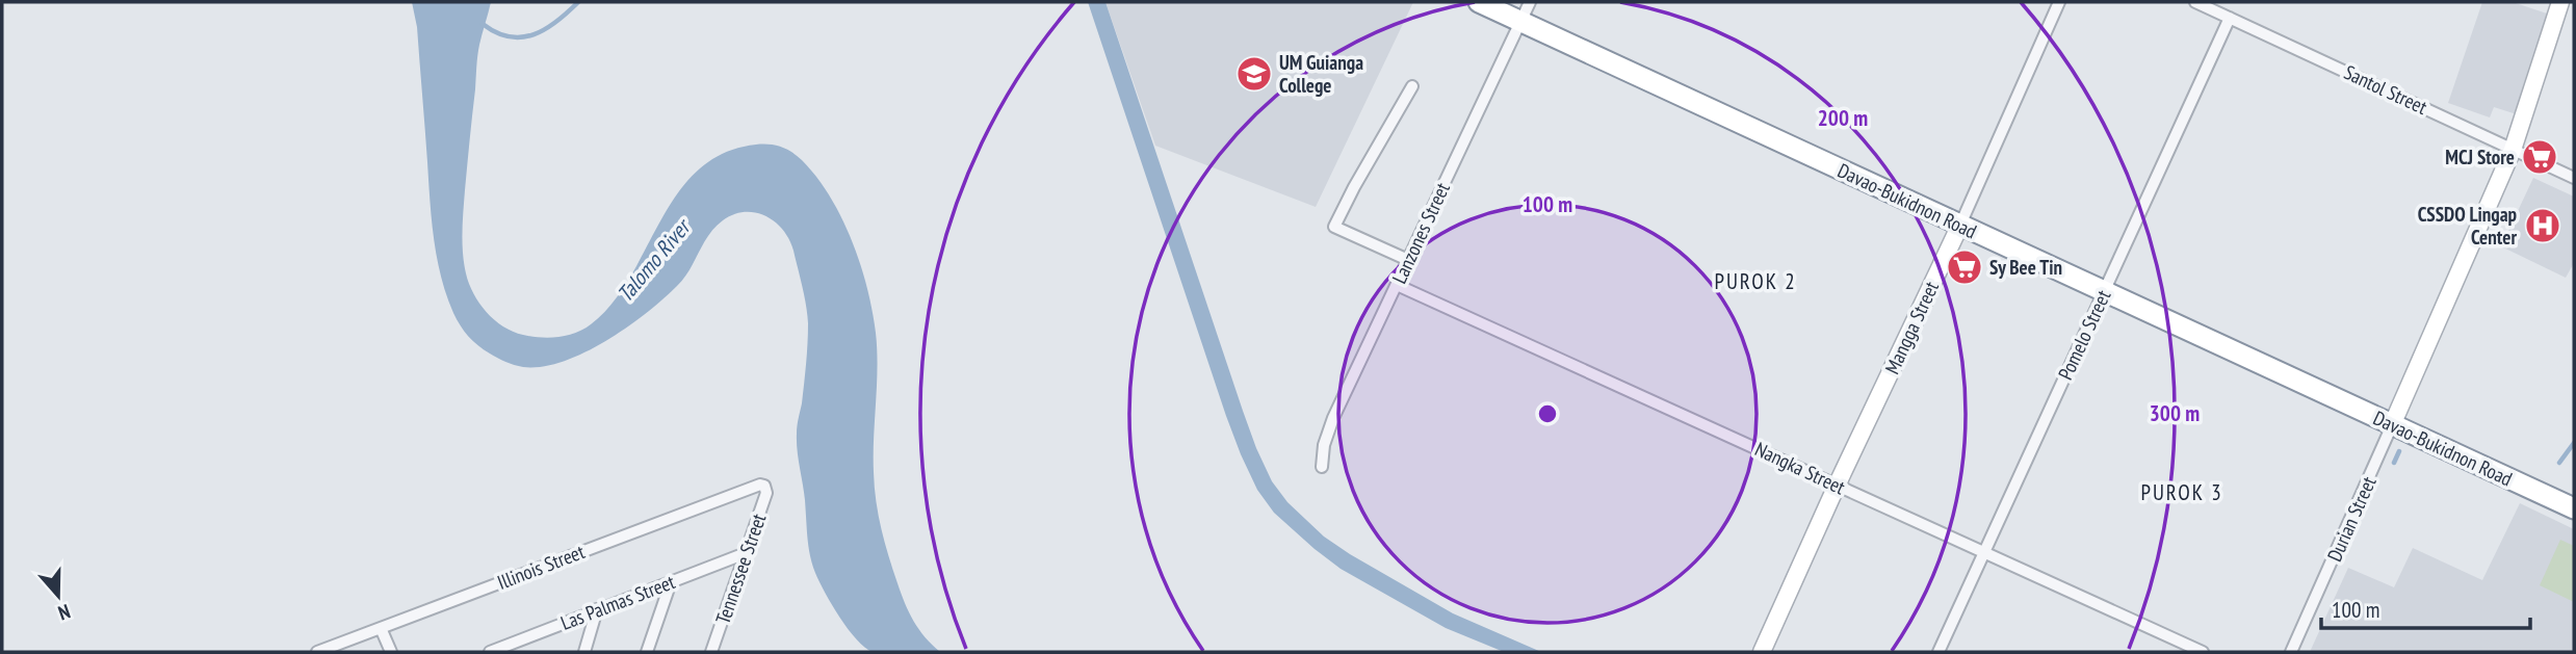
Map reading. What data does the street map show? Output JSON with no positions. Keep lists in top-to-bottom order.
{
  "streets": {
    "highway": ["Davao-Bukidnon Road"],
    "street": [
      "Santol Street",
      "Lanzones Street",
      "Mangga Street",
      "Pomelo Street",
      "Nangka Street",
      "Durian Street",
      "Illinois Street",
      "Tennessee Street",
      "Las Palmas Street"
    ]
  },
  "crossings": [
    ["Santol Street", "Pomelo Street"],
    ["Davao-Bukidnon Road", "Lanzones Street"],
    ["Davao-Bukidnon Road", "Mangga Street"],
    ["Davao-Bukidnon Road", "Pomelo Street"],
    ["Davao-Bukidnon Road", "Durian Street"],
    ["Lanzones Street", "Nangka Street"],
    ["Mangga Street", "Nangka Street"],
    ["Pomelo Street", "Nangka Street"],
    ["Illinois Street", "Tennessee Street"],
    ["Tennessee Street", "Las Palmas Street"]
  ],
  "districts": ["PUROK 2", "PUROK 3"],
  "water": ["Talomo River"],
  "places": {
    "school or university": ["UM Guianga College"],
    "supermarket": ["MCJ Store", "Sy Bee Tin"],
    "hospital": ["CSSDO Lingap Center"]
  },
  "scale_bar": "100 m",
  "north": "bottom",
  "rings": ["200 m", "100 m", "300 m"]
}
